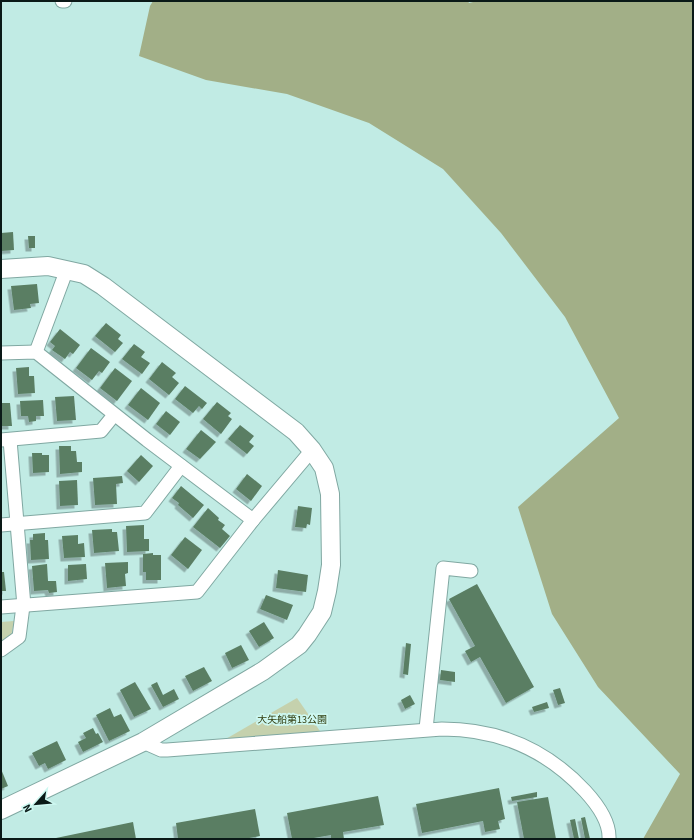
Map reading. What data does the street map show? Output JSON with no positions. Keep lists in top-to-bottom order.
{
  "parks": ["大矢船第13公園"],
  "north": "bottom left"
}
